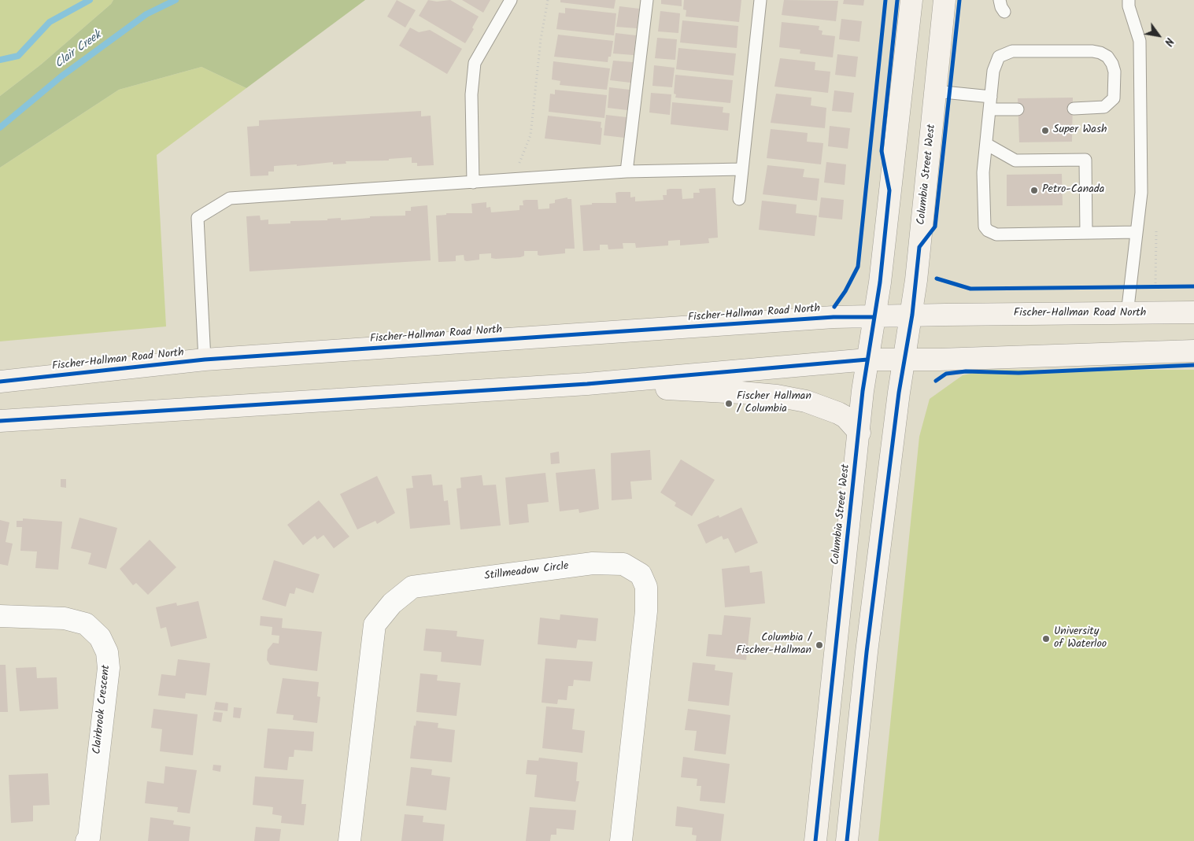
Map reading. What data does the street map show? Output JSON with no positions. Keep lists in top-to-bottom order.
{
  "streets": {
    "main road": ["Columbia Street West", "Fischer-Hallman Road North"],
    "street": ["Stillmeadow Circle", "Clairbrook Crescent"]
  },
  "crossings": [
    ["Columbia Street West", "Fischer-Hallman Road North"]
  ],
  "water": ["Clair Creek"],
  "places": [
    "Super Wash",
    "Petro-Canada",
    "Fischer Hallman / Columbia",
    "University of Waterloo",
    "Columbia / Fischer-Hallman"
  ],
  "north": "bottom right"
}
